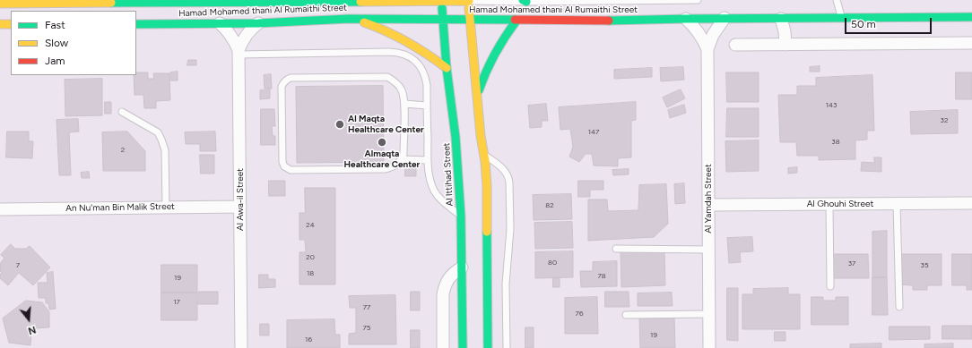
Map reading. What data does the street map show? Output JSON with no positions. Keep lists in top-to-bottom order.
{
  "streets": {
    "main road": ["Hamad Mohamed thani Al Rumaithi Street", "Al Ittihad Street"],
    "street": [
      "Al Yamdah Street",
      "Al Awa-il Street",
      "Al Ghouhi Street",
      "An Nu'man Bin Malik Street"
    ]
  },
  "crossings": [
    ["Hamad Mohamed thani Al Rumaithi Street", "Al Ittihad Street"],
    ["Hamad Mohamed thani Al Rumaithi Street", "Al Yamdah Street"],
    ["Hamad Mohamed thani Al Rumaithi Street", "Al Awa-il Street"],
    ["Al Yamdah Street", "Al Ghouhi Street"],
    ["Al Awa-il Street", "An Nu'man Bin Malik Street"]
  ],
  "places": ["Al Maqta Healthcare Center", "Almaqta Healthcare Center"],
  "house_numbers": [
    "143",
    "32",
    "147",
    "38",
    "2",
    "82",
    "24",
    "20",
    "80",
    "37",
    "7",
    "35",
    "18",
    "78",
    "19",
    "17",
    "77",
    "76",
    "75",
    "19",
    "16"
  ],
  "legend": ["Fast", "Slow", "Jam"],
  "scale_bar": "50 m",
  "north": "bottom"
}
